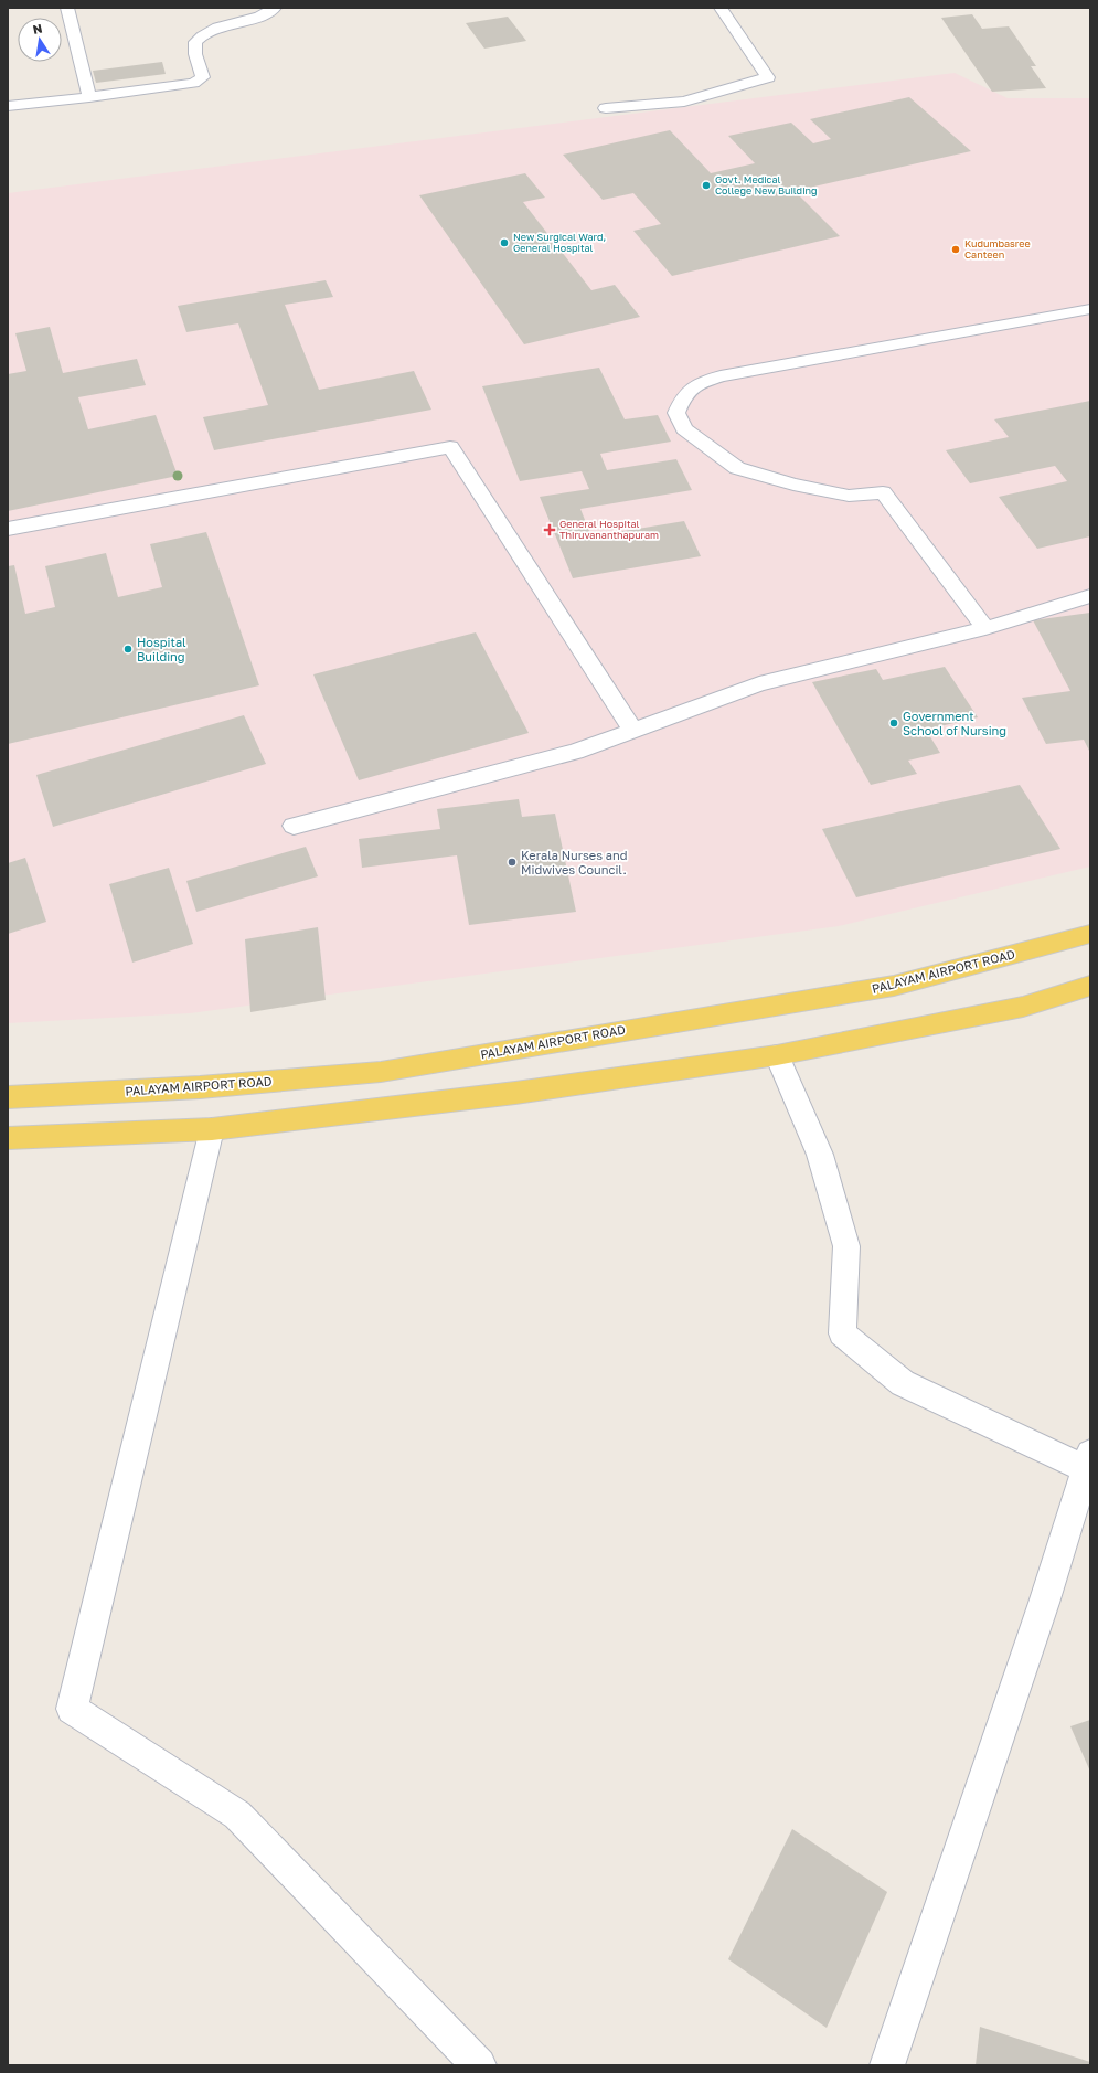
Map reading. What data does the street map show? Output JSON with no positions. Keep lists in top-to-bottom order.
{
  "streets": {
    "main road": ["PALAYAM AIRPORT ROAD"]
  },
  "places": {
    "other": [
      "Govt. Medical College New Building",
      "New Surgical Ward, General Hospital",
      "Kudumbasree Canteen",
      "Hospital Building",
      "Government School of Nursing",
      "Kerala Nurses and Midwives Council."
    ],
    "health": ["General Hospital Thiruvananthapuram"]
  },
  "north": "top"
}
